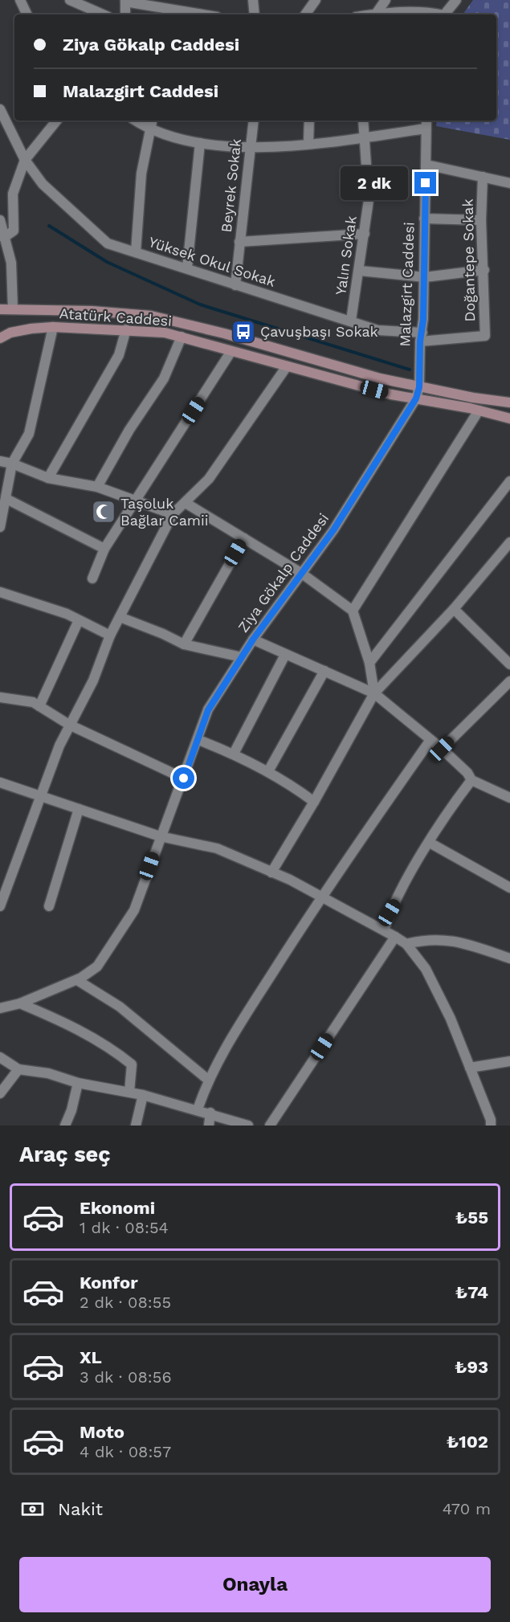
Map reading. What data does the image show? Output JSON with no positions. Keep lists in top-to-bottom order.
{
  "streets": {
    "main road": ["Atatürk Caddesi"],
    "street": [
      "Beyrek Sokak",
      "Yalın Sokak",
      "Doğantepe Sokak",
      "Yüksek Okul Sokak",
      "Malazgirt Caddesi",
      "Ziya Gökalp Caddesi"
    ]
  },
  "crossings": [
    ["Beyrek Sokak", "Yüksek Okul Sokak"],
    ["Yalın Sokak", "Yüksek Okul Sokak"],
    ["Doğantepe Sokak", "Yüksek Okul Sokak"],
    ["Doğantepe Sokak", "Malazgirt Caddesi"],
    ["Yüksek Okul Sokak", "Malazgirt Caddesi"],
    ["Malazgirt Caddesi", "Atatürk Caddesi"],
    ["Malazgirt Caddesi", "Ziya Gökalp Caddesi"],
    ["Atatürk Caddesi", "Ziya Gökalp Caddesi"]
  ],
  "places": {
    "bus stop": ["Çavuşbaşı Sokak"],
    "mosque": ["Taşoluk Bağlar Camii"]
  },
  "page": {
    "banner": ["Ziya Gökalp Caddesi", "Malazgirt Caddesi"],
    "bubble": "2 dk",
    "heading": "Araç seç",
    "list": [
      {
        "name": "Ekonomi",
        "note": "1 dk · 08:54",
        "value": "₺55"
      },
      {
        "name": "Konfor",
        "note": "2 dk · 08:55",
        "value": "₺74"
      },
      {
        "name": "XL",
        "note": "3 dk · 08:56",
        "value": "₺93"
      },
      {
        "name": "Moto",
        "note": "4 dk · 08:57",
        "value": "₺102"
      }
    ],
    "pay": ["Nakit", "470 m"],
    "buttons": "Onayla"
  }
}
